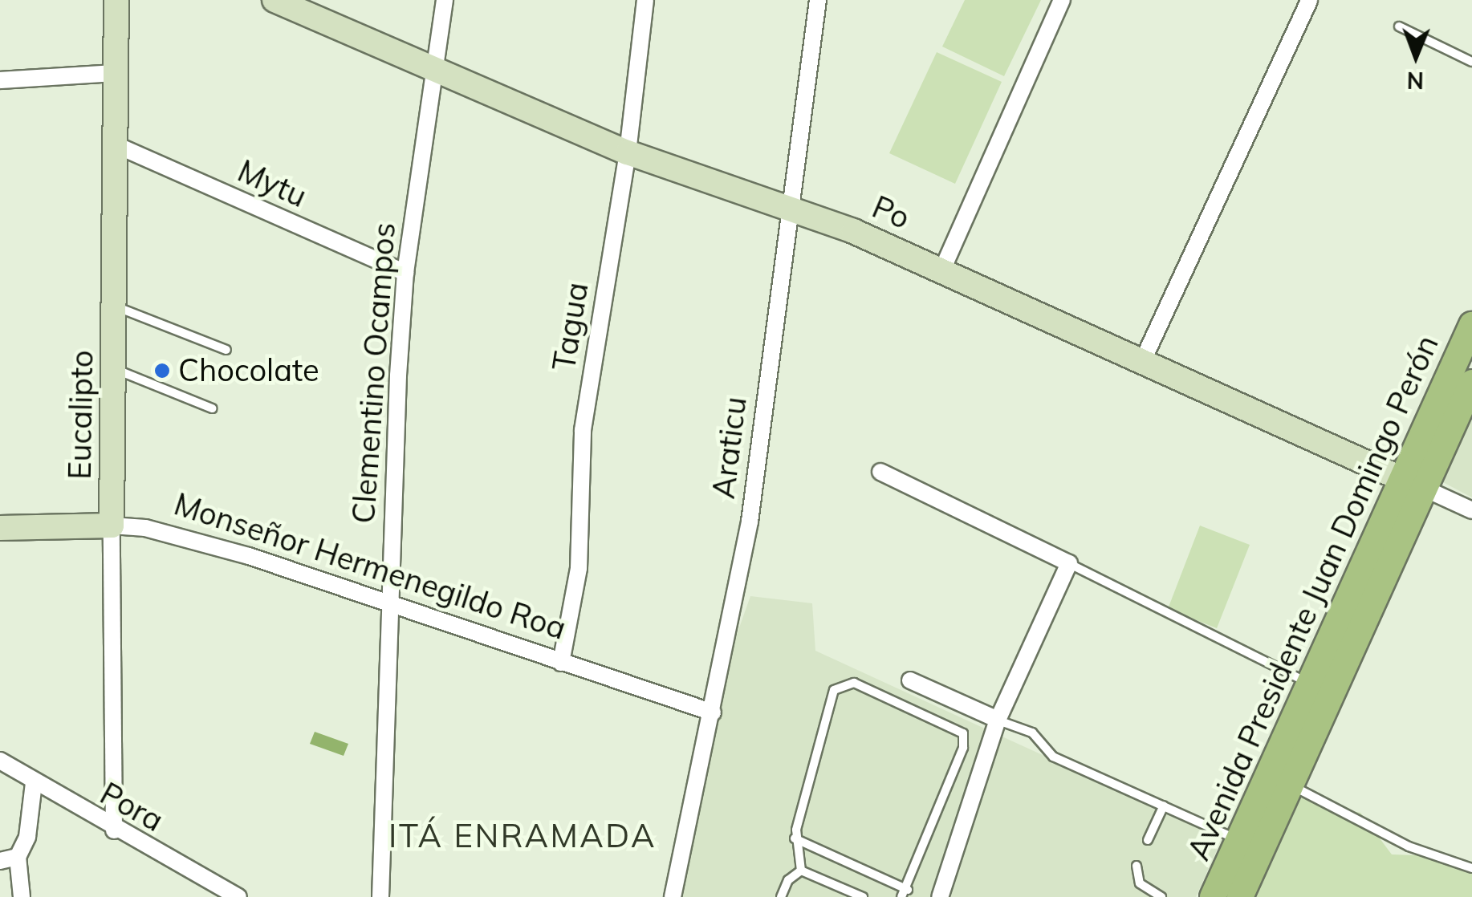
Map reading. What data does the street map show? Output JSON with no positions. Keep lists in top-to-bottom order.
{
  "streets": {
    "main road": ["Avenida Presidente Juan Domingo Perón"],
    "street": [
      "Mytu",
      "Po",
      "Tagua",
      "Clementino Ocampos",
      "Eucalipto",
      "Araticu",
      "Monseñor Hermenegildo Roa",
      "Pora"
    ]
  },
  "crossings": [
    ["Mytu", "Clementino Ocampos"],
    ["Mytu", "Eucalipto"],
    ["Po", "Tagua"],
    ["Po", "Clementino Ocampos"],
    ["Po", "Araticu"],
    ["Po", "Avenida Presidente Juan Domingo Perón"],
    ["Tagua", "Monseñor Hermenegildo Roa"],
    ["Clementino Ocampos", "Monseñor Hermenegildo Roa"],
    ["Eucalipto", "Monseñor Hermenegildo Roa"],
    ["Eucalipto", "Pora"],
    ["Araticu", "Monseñor Hermenegildo Roa"]
  ],
  "districts": ["ITÁ ENRAMADA"],
  "places": ["Chocolate"],
  "north": "bottom"
}
